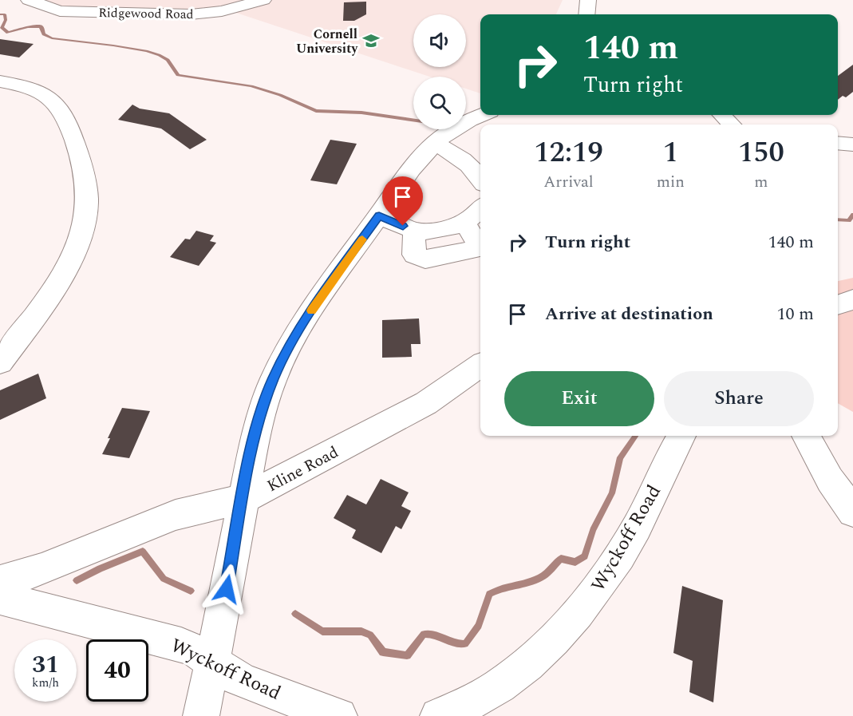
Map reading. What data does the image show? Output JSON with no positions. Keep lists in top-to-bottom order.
{
  "streets": {
    "street": ["Ridgewood Road", "Kline Road", "Wyckoff Road"]
  },
  "places": {
    "school or university": ["Cornell University"]
  },
  "page": {
    "turn": ["140 m", "Turn right"],
    "eta": [
      "12:19",
      "Arrival",
      "1",
      "min",
      "150",
      "m"
    ],
    "list": [
      {
        "name": "Turn right",
        "value": "140 m"
      },
      {
        "name": "Arrive at destination",
        "value": "10 m"
      }
    ],
    "buttons": ["Exit", "Share"],
    "speed": "31 km/h",
    "limit": "40"
  }
}
